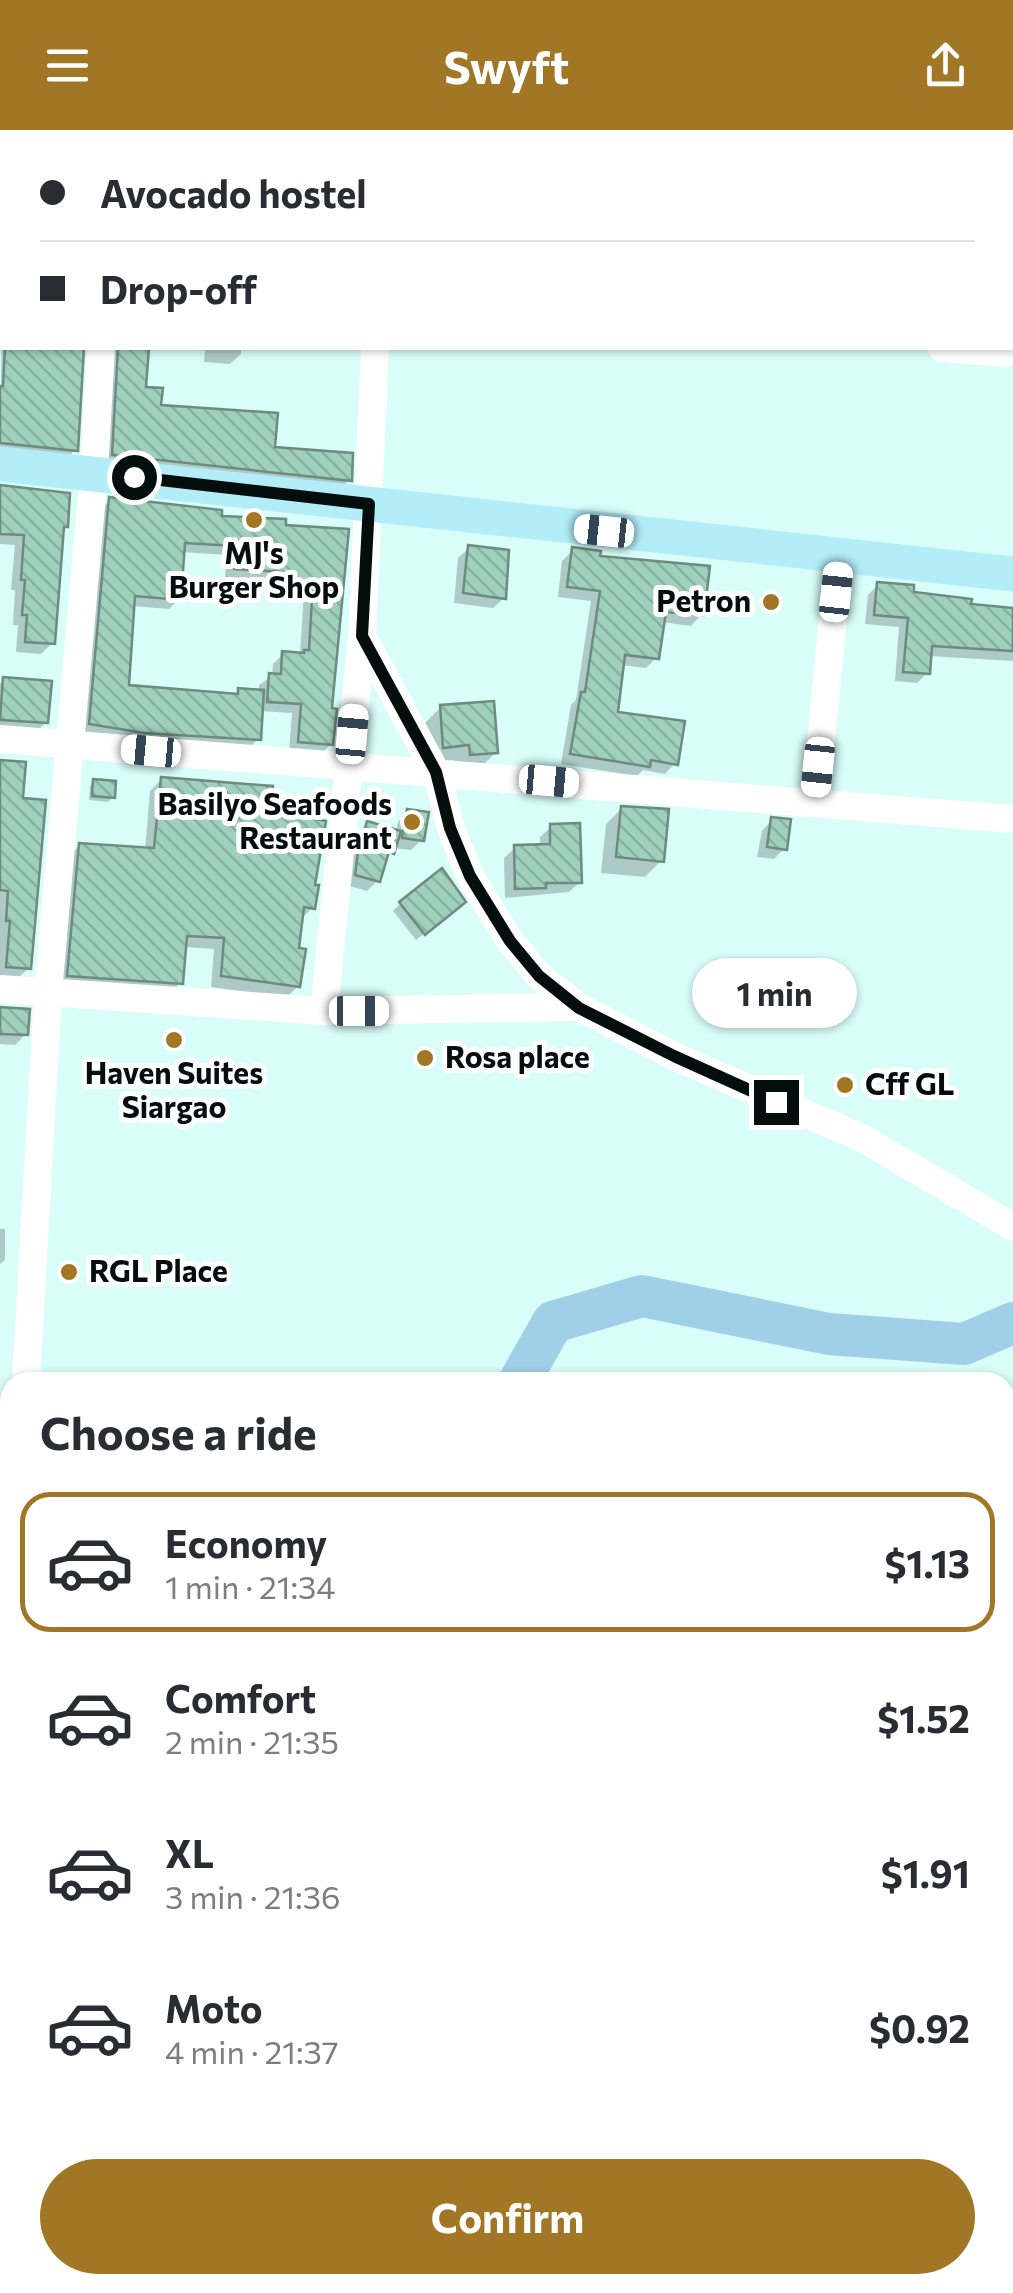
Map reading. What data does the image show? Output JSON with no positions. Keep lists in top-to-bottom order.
{
  "places": [
    "MJ's Burger Shop",
    "Petron",
    "Basilyo Seafoods Restaurant",
    "Haven Suites Siargao",
    "Rosa place",
    "Cff GL",
    "RGL Place"
  ],
  "page": {
    "header": "Swyft",
    "banner": ["Avocado hostel", "Drop-off"],
    "bubble": "1 min",
    "heading": "Choose a ride",
    "list": [
      {
        "name": "Economy",
        "note": "1 min · 21:34",
        "value": "$1.13"
      },
      {
        "name": "Comfort",
        "note": "2 min · 21:35",
        "value": "$1.52"
      },
      {
        "name": "XL",
        "note": "3 min · 21:36",
        "value": "$1.91"
      },
      {
        "name": "Moto",
        "note": "4 min · 21:37",
        "value": "$0.92"
      }
    ],
    "buttons": "Confirm"
  }
}
